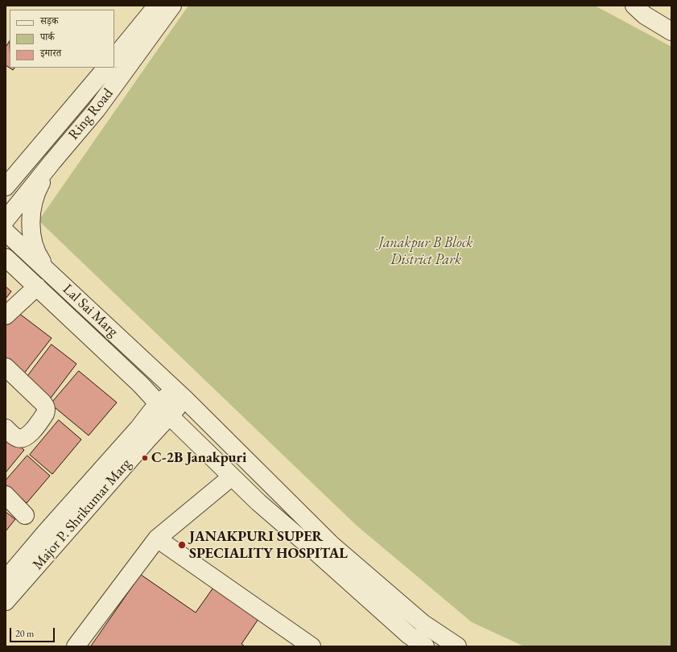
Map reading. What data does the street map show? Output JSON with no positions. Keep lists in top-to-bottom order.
{
  "streets": {
    "street": ["Ring Road", "Lal Sai Marg", "Major P. Shrikumar Marg"]
  },
  "crossings": [
    ["Lal Sai Marg", "Major P. Shrikumar Marg"]
  ],
  "parks": ["Janakpur B Block District Park"],
  "places": ["C-2B Janakpuri", "JANAKPURI SUPER SPECIALITY HOSPITAL"],
  "legend": ["सड़क", "पार्क", "इमारत"],
  "scale_bar": "20 m"
}
